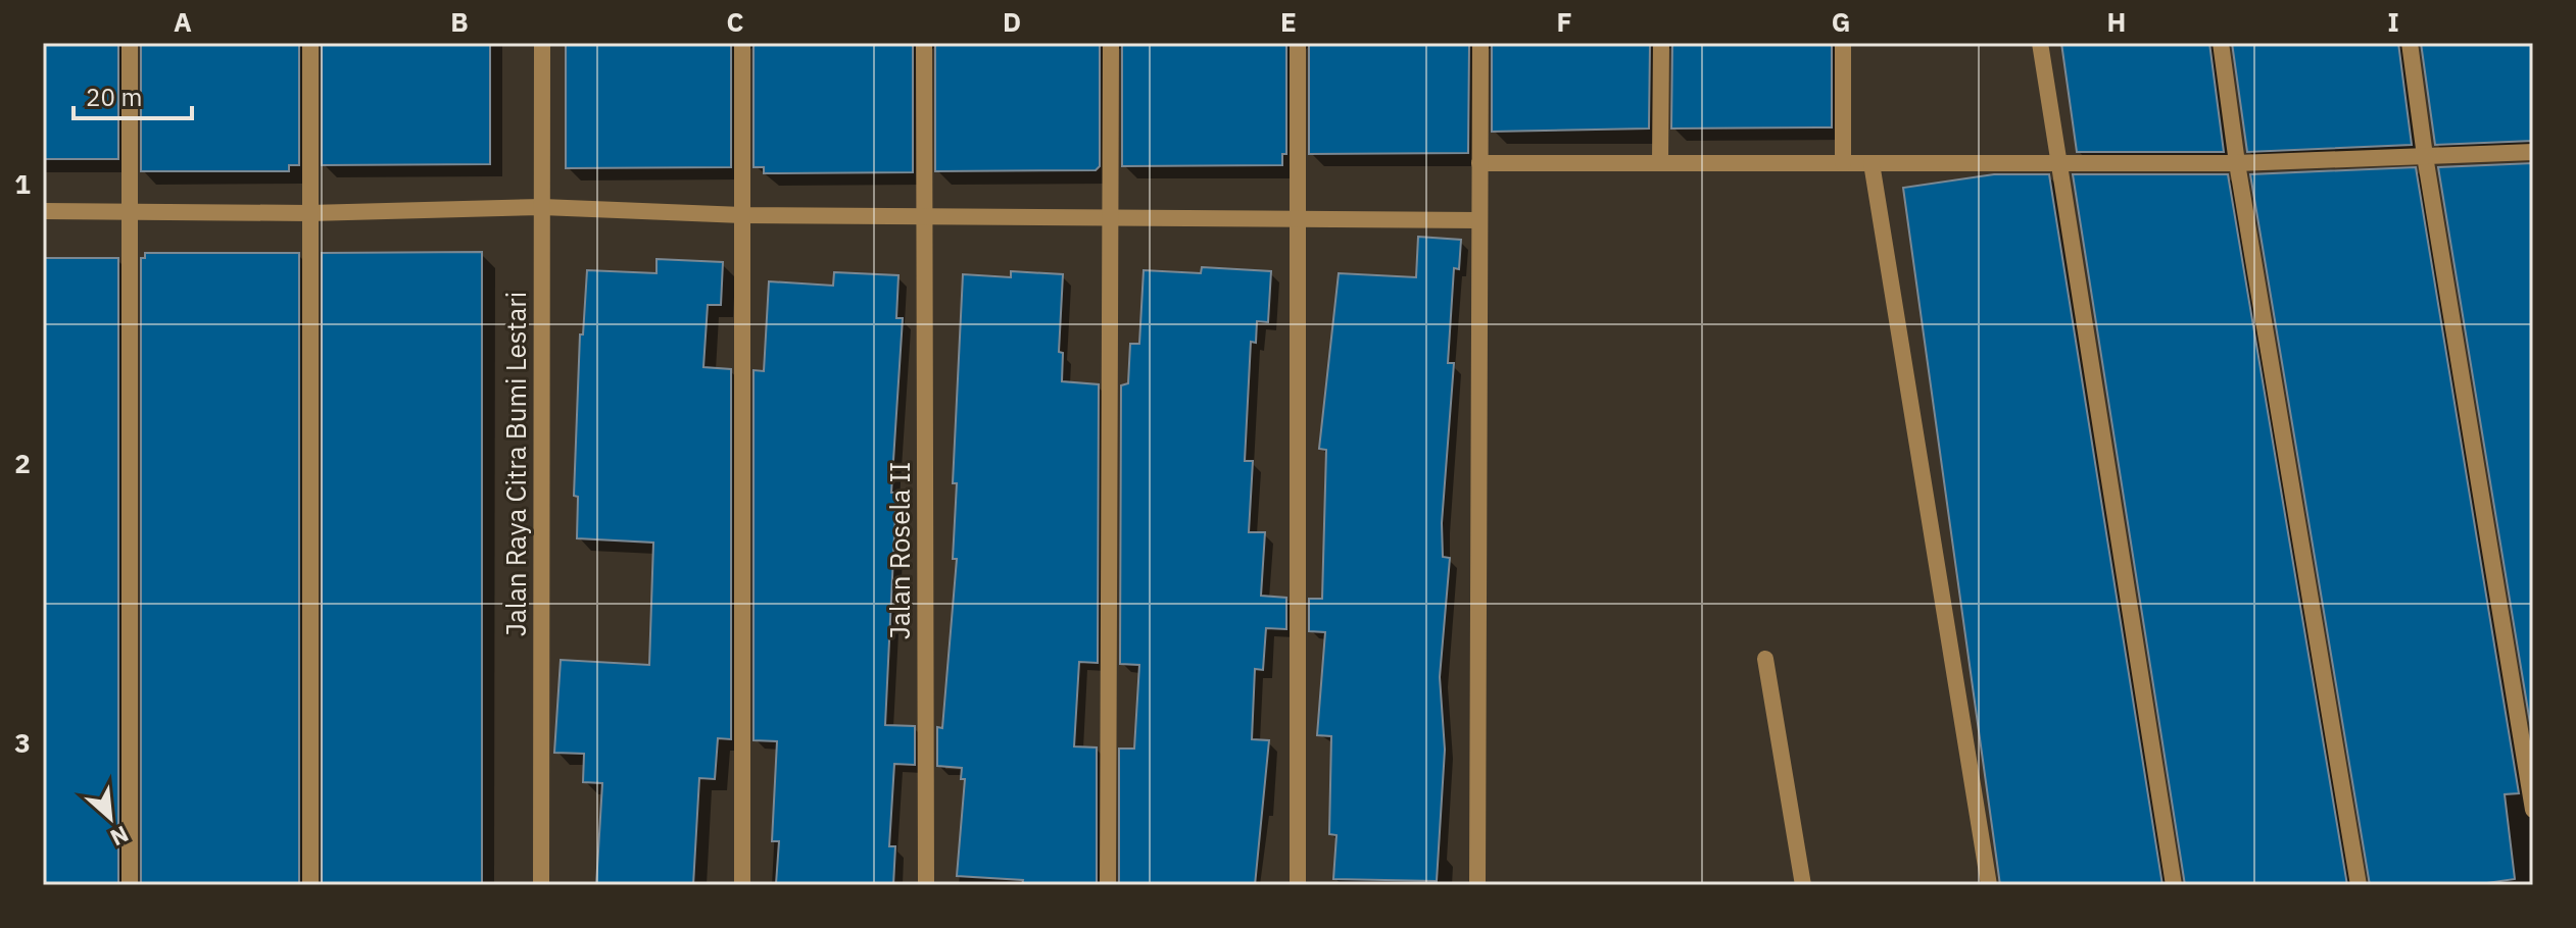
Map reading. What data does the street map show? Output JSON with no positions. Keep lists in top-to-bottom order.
{
  "streets": {
    "street": ["Jalan Raya Citra Bumi Lestari", "Jalan Rosela II"]
  },
  "scale_bar": "20 m",
  "north": "bottom right",
  "grid": {
    "columns": [
      "A",
      "B",
      "C",
      "D",
      "E",
      "F",
      "G",
      "H",
      "I"
    ],
    "rows": ["1", "2", "3"]
  }
}
